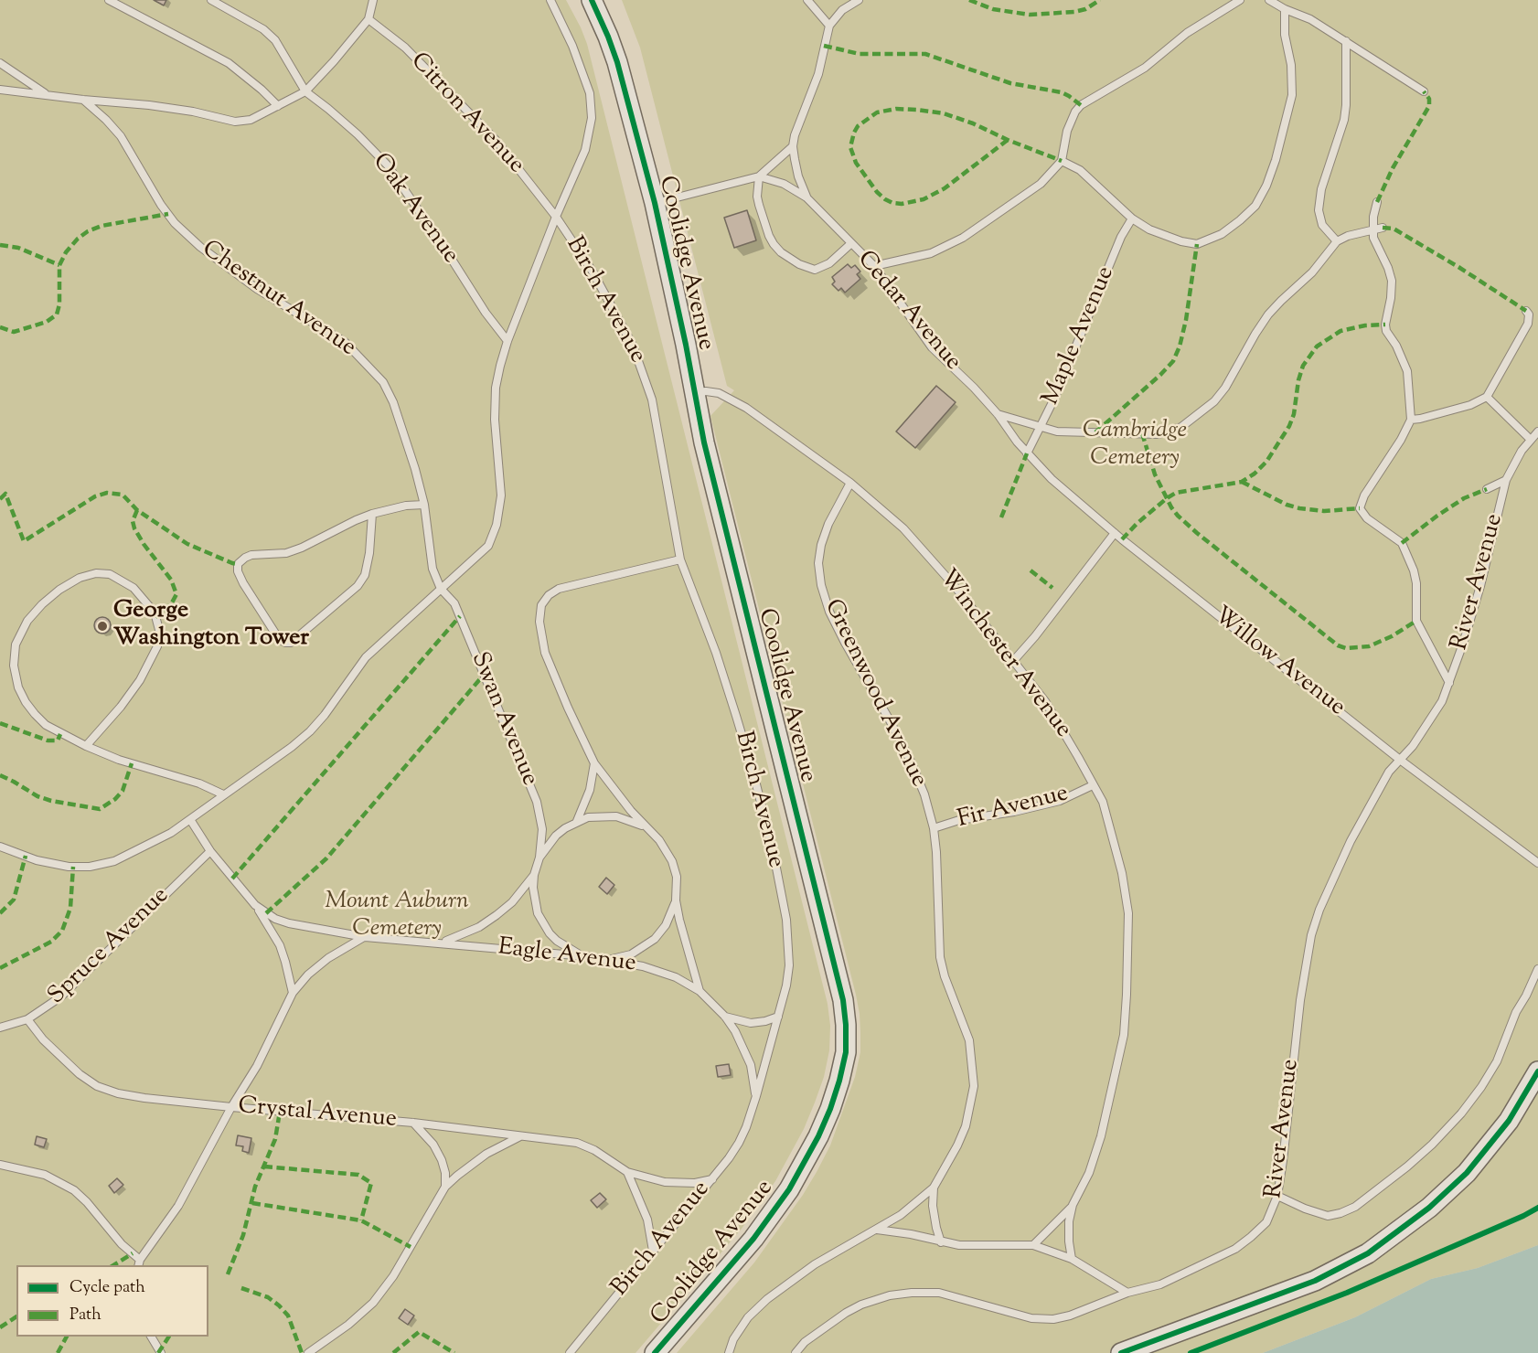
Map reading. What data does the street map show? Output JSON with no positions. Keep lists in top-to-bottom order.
{
  "streets": {
    "street": ["Coolidge Avenue"],
    "lane": [
      "Citron Avenue",
      "Oak Avenue",
      "Chestnut Avenue",
      "Birch Avenue",
      "Cedar Avenue",
      "Maple Avenue",
      "River Avenue",
      "Winchester Avenue",
      "Willow Avenue",
      "Greenwood Avenue",
      "Swan Avenue",
      "Fir Avenue",
      "Spruce Avenue",
      "Eagle Avenue",
      "Crystal Avenue"
    ]
  },
  "crossings": [
    ["Citron Avenue", "Birch Avenue"],
    ["Coolidge Avenue", "Winchester Avenue"],
    ["Chestnut Avenue", "Swan Avenue"],
    ["Birch Avenue", "Eagle Avenue"],
    ["Birch Avenue", "Crystal Avenue"],
    ["Cedar Avenue", "Maple Avenue"],
    ["Cedar Avenue", "Willow Avenue"],
    ["Maple Avenue", "Willow Avenue"],
    ["River Avenue", "Willow Avenue"],
    ["Winchester Avenue", "Greenwood Avenue"],
    ["Winchester Avenue", "Fir Avenue"],
    ["Greenwood Avenue", "Fir Avenue"],
    ["Swan Avenue", "Eagle Avenue"],
    ["Spruce Avenue", "Eagle Avenue"],
    ["Spruce Avenue", "Crystal Avenue"]
  ],
  "parks": ["Cambridge Cemetery", "Mount Auburn Cemetery"],
  "places": ["George Washington Tower"],
  "legend": ["Cycle path", "Path"]
}
